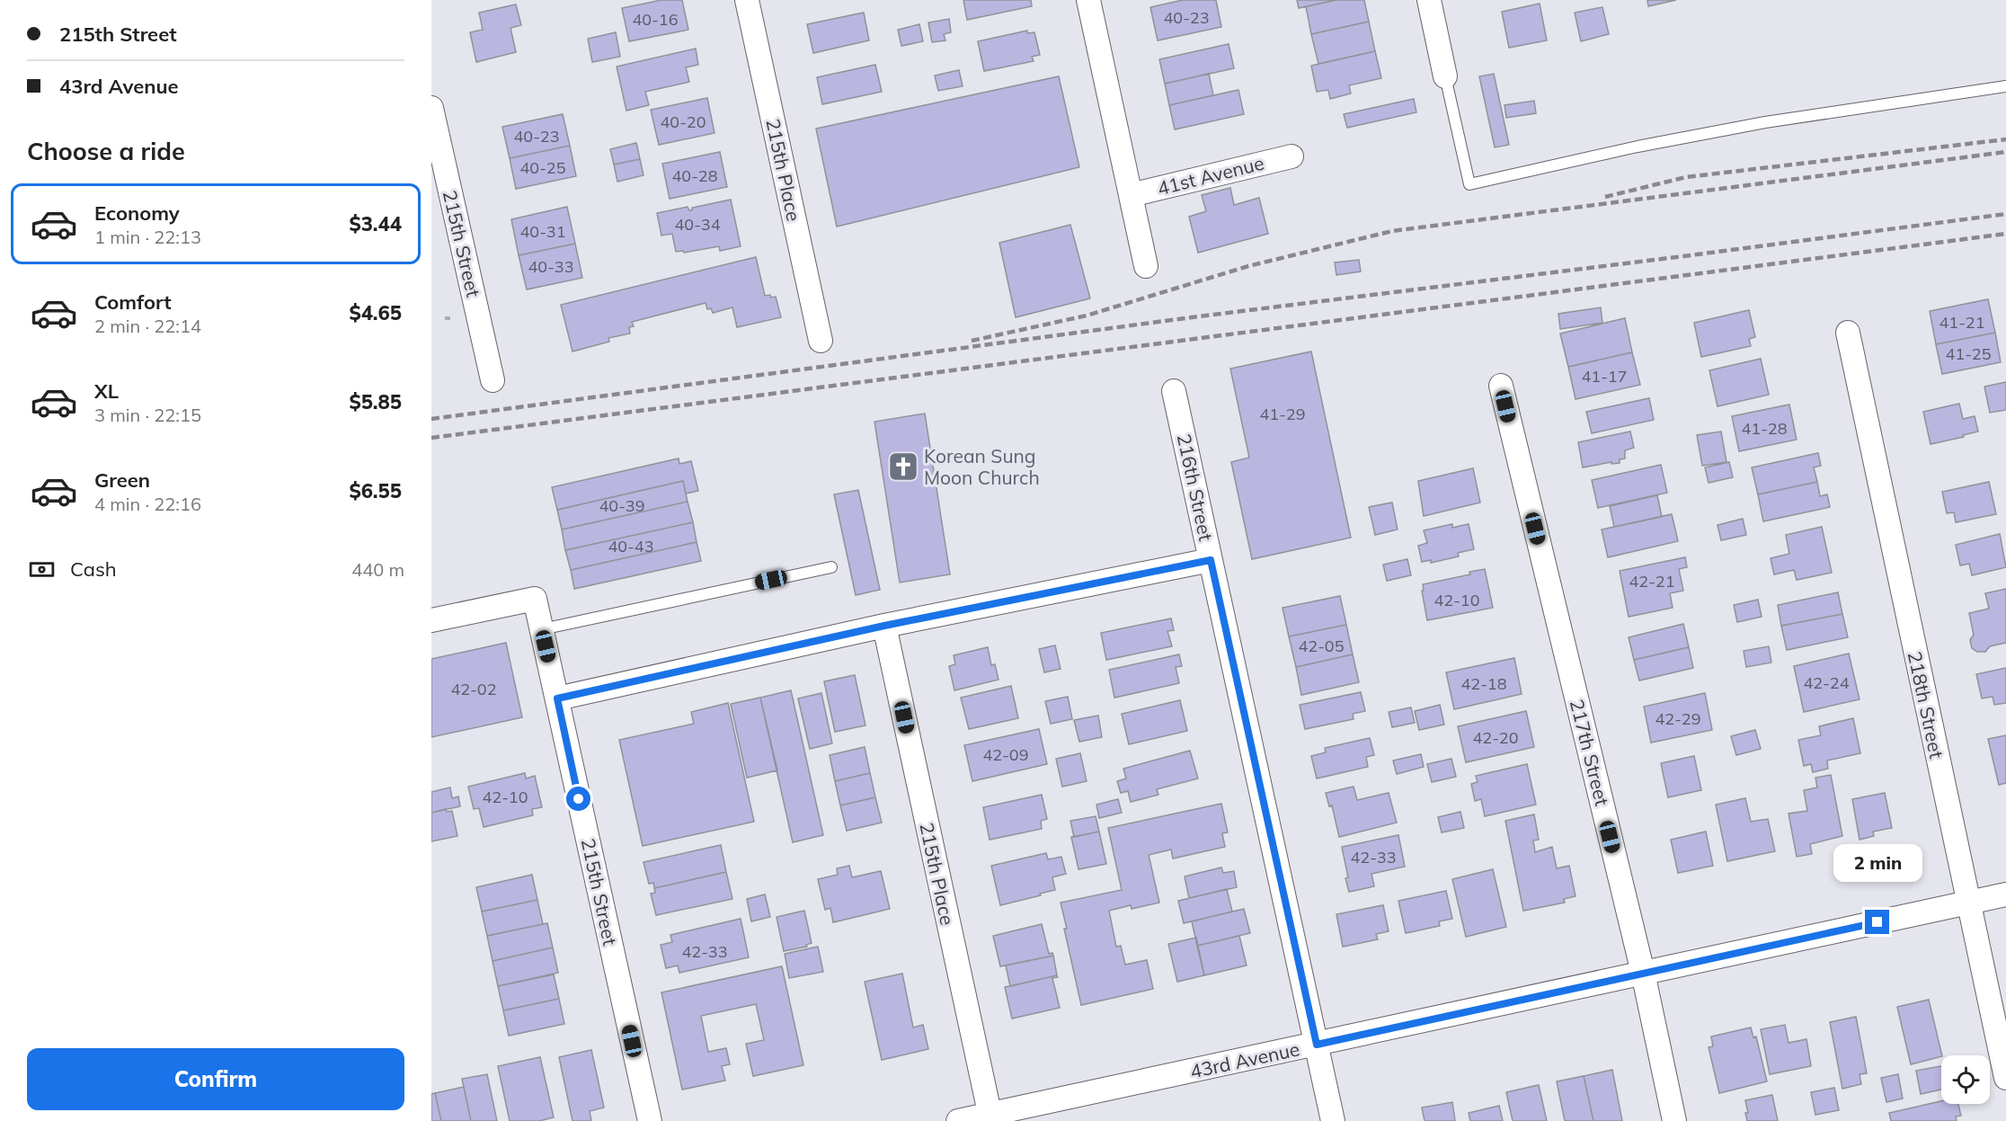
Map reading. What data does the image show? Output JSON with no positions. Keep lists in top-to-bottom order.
{
  "streets": {
    "street": [
      "215th Place",
      "41st Avenue",
      "215th Street",
      "216th Street",
      "218th Street",
      "217th Street",
      "43rd Avenue"
    ]
  },
  "crossings": [
    ["215th Place", "43rd Avenue"],
    ["216th Street", "43rd Avenue"],
    ["218th Street", "43rd Avenue"],
    ["217th Street", "43rd Avenue"]
  ],
  "places": {
    "church": ["Korean Sung Moon Church"]
  },
  "house_numbers": [
    "40-23",
    "40-16",
    "40-20",
    "40-23",
    "40-25",
    "40-28",
    "40-34",
    "40-31",
    "40-33",
    "41-21",
    "41-25",
    "41-17",
    "41-29",
    "41-28",
    "40-39",
    "40-43",
    "42-21",
    "42-10",
    "42-05",
    "42-24",
    "42-18",
    "42-02",
    "42-29",
    "42-20",
    "42-09",
    "42-10",
    "42-33",
    "42-33"
  ],
  "page": {
    "banner": ["215th Street", "43rd Avenue"],
    "heading": "Choose a ride",
    "list": [
      {
        "name": "Economy",
        "note": "1 min · 22:13",
        "value": "$3.44"
      },
      {
        "name": "Comfort",
        "note": "2 min · 22:14",
        "value": "$4.65"
      },
      {
        "name": "XL",
        "note": "3 min · 22:15",
        "value": "$5.85"
      },
      {
        "name": "Green",
        "note": "4 min · 22:16",
        "value": "$6.55"
      }
    ],
    "pay": ["Cash", "440 m"],
    "bubble": "2 min",
    "buttons": "Confirm"
  }
}
